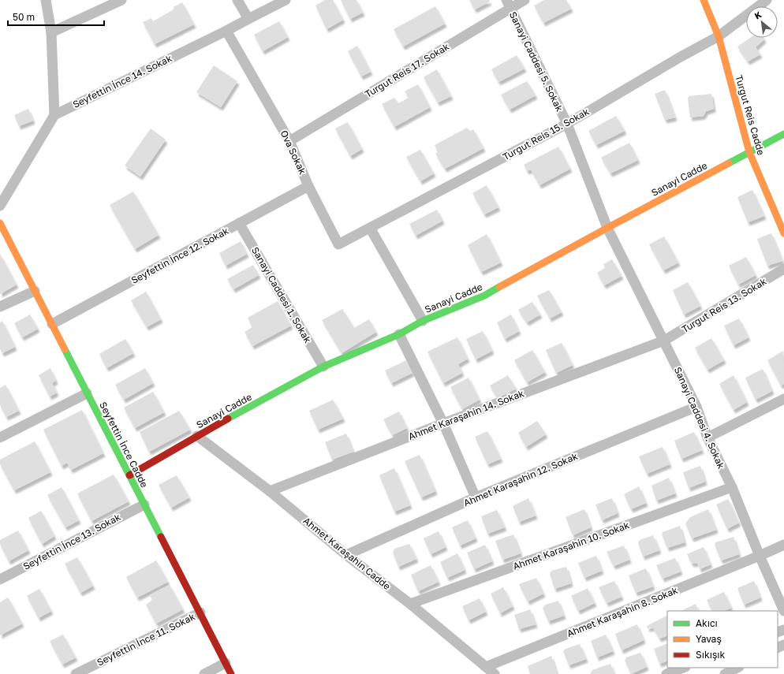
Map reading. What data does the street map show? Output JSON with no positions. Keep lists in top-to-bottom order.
{
  "streets": {
    "street": [
      "Sanayi Caddesi 5. Sokak",
      "Turgut Reis 17. Sokak",
      "Seyfettin İnce 14. Sokak",
      "Turgut Reis Cadde",
      "Turgut Reis 15. Sokak",
      "Ova Sokak",
      "Sanayi Cadde",
      "Seyfettin İnce 12. Sokak",
      "Sanayi Caddesi 1. Sokak",
      "Turgut Reis 13. Sokak",
      "Ahmet Karaşahin 14. Sokak",
      "Sanayi Caddesi 4. Sokak",
      "Seyfettin İnce Cadde",
      "Ahmet Karaşahin 12. Sokak",
      "Seyfettin İnce 13. Sokak",
      "Ahmet Karaşahin 10. Sokak",
      "Ahmet Karaşahin Cadde",
      "Ahmet Karaşahin 8. Sokak",
      "Seyfettin İnce 11. Sokak"
    ]
  },
  "crossings": [
    ["Sanayi Caddesi 5. Sokak", "Turgut Reis 17. Sokak"],
    ["Sanayi Caddesi 5. Sokak", "Turgut Reis 15. Sokak"],
    ["Sanayi Caddesi 5. Sokak", "Sanayi Cadde"],
    ["Sanayi Caddesi 5. Sokak", "Sanayi Caddesi 4. Sokak"],
    ["Turgut Reis 17. Sokak", "Ova Sokak"],
    ["Seyfettin İnce 14. Sokak", "Ova Sokak"],
    ["Turgut Reis Cadde", "Turgut Reis 15. Sokak"],
    ["Turgut Reis Cadde", "Sanayi Cadde"],
    ["Turgut Reis 15. Sokak", "Ova Sokak"],
    ["Ova Sokak", "Seyfettin İnce 12. Sokak"],
    ["Sanayi Cadde", "Sanayi Caddesi 1. Sokak"],
    ["Sanayi Cadde", "Sanayi Caddesi 4. Sokak"],
    ["Sanayi Cadde", "Seyfettin İnce Cadde"],
    ["Sanayi Cadde", "Ahmet Karaşahin Cadde"],
    ["Seyfettin İnce 12. Sokak", "Sanayi Caddesi 1. Sokak"],
    ["Seyfettin İnce 12. Sokak", "Seyfettin İnce Cadde"],
    ["Turgut Reis 13. Sokak", "Ahmet Karaşahin 14. Sokak"],
    ["Turgut Reis 13. Sokak", "Sanayi Caddesi 4. Sokak"],
    ["Ahmet Karaşahin 14. Sokak", "Sanayi Caddesi 4. Sokak"],
    ["Ahmet Karaşahin 14. Sokak", "Ahmet Karaşahin Cadde"],
    ["Sanayi Caddesi 4. Sokak", "Ahmet Karaşahin 12. Sokak"],
    ["Sanayi Caddesi 4. Sokak", "Ahmet Karaşahin 10. Sokak"],
    ["Sanayi Caddesi 4. Sokak", "Ahmet Karaşahin 8. Sokak"],
    ["Seyfettin İnce Cadde", "Seyfettin İnce 13. Sokak"],
    ["Seyfettin İnce Cadde", "Seyfettin İnce 11. Sokak"],
    ["Ahmet Karaşahin 12. Sokak", "Ahmet Karaşahin Cadde"],
    ["Ahmet Karaşahin 10. Sokak", "Ahmet Karaşahin Cadde"],
    ["Ahmet Karaşahin Cadde", "Ahmet Karaşahin 8. Sokak"]
  ],
  "legend": ["Akıcı", "Yavaş", "Sıkışık"],
  "scale_bar": "50 m",
  "north": "top left"
}
